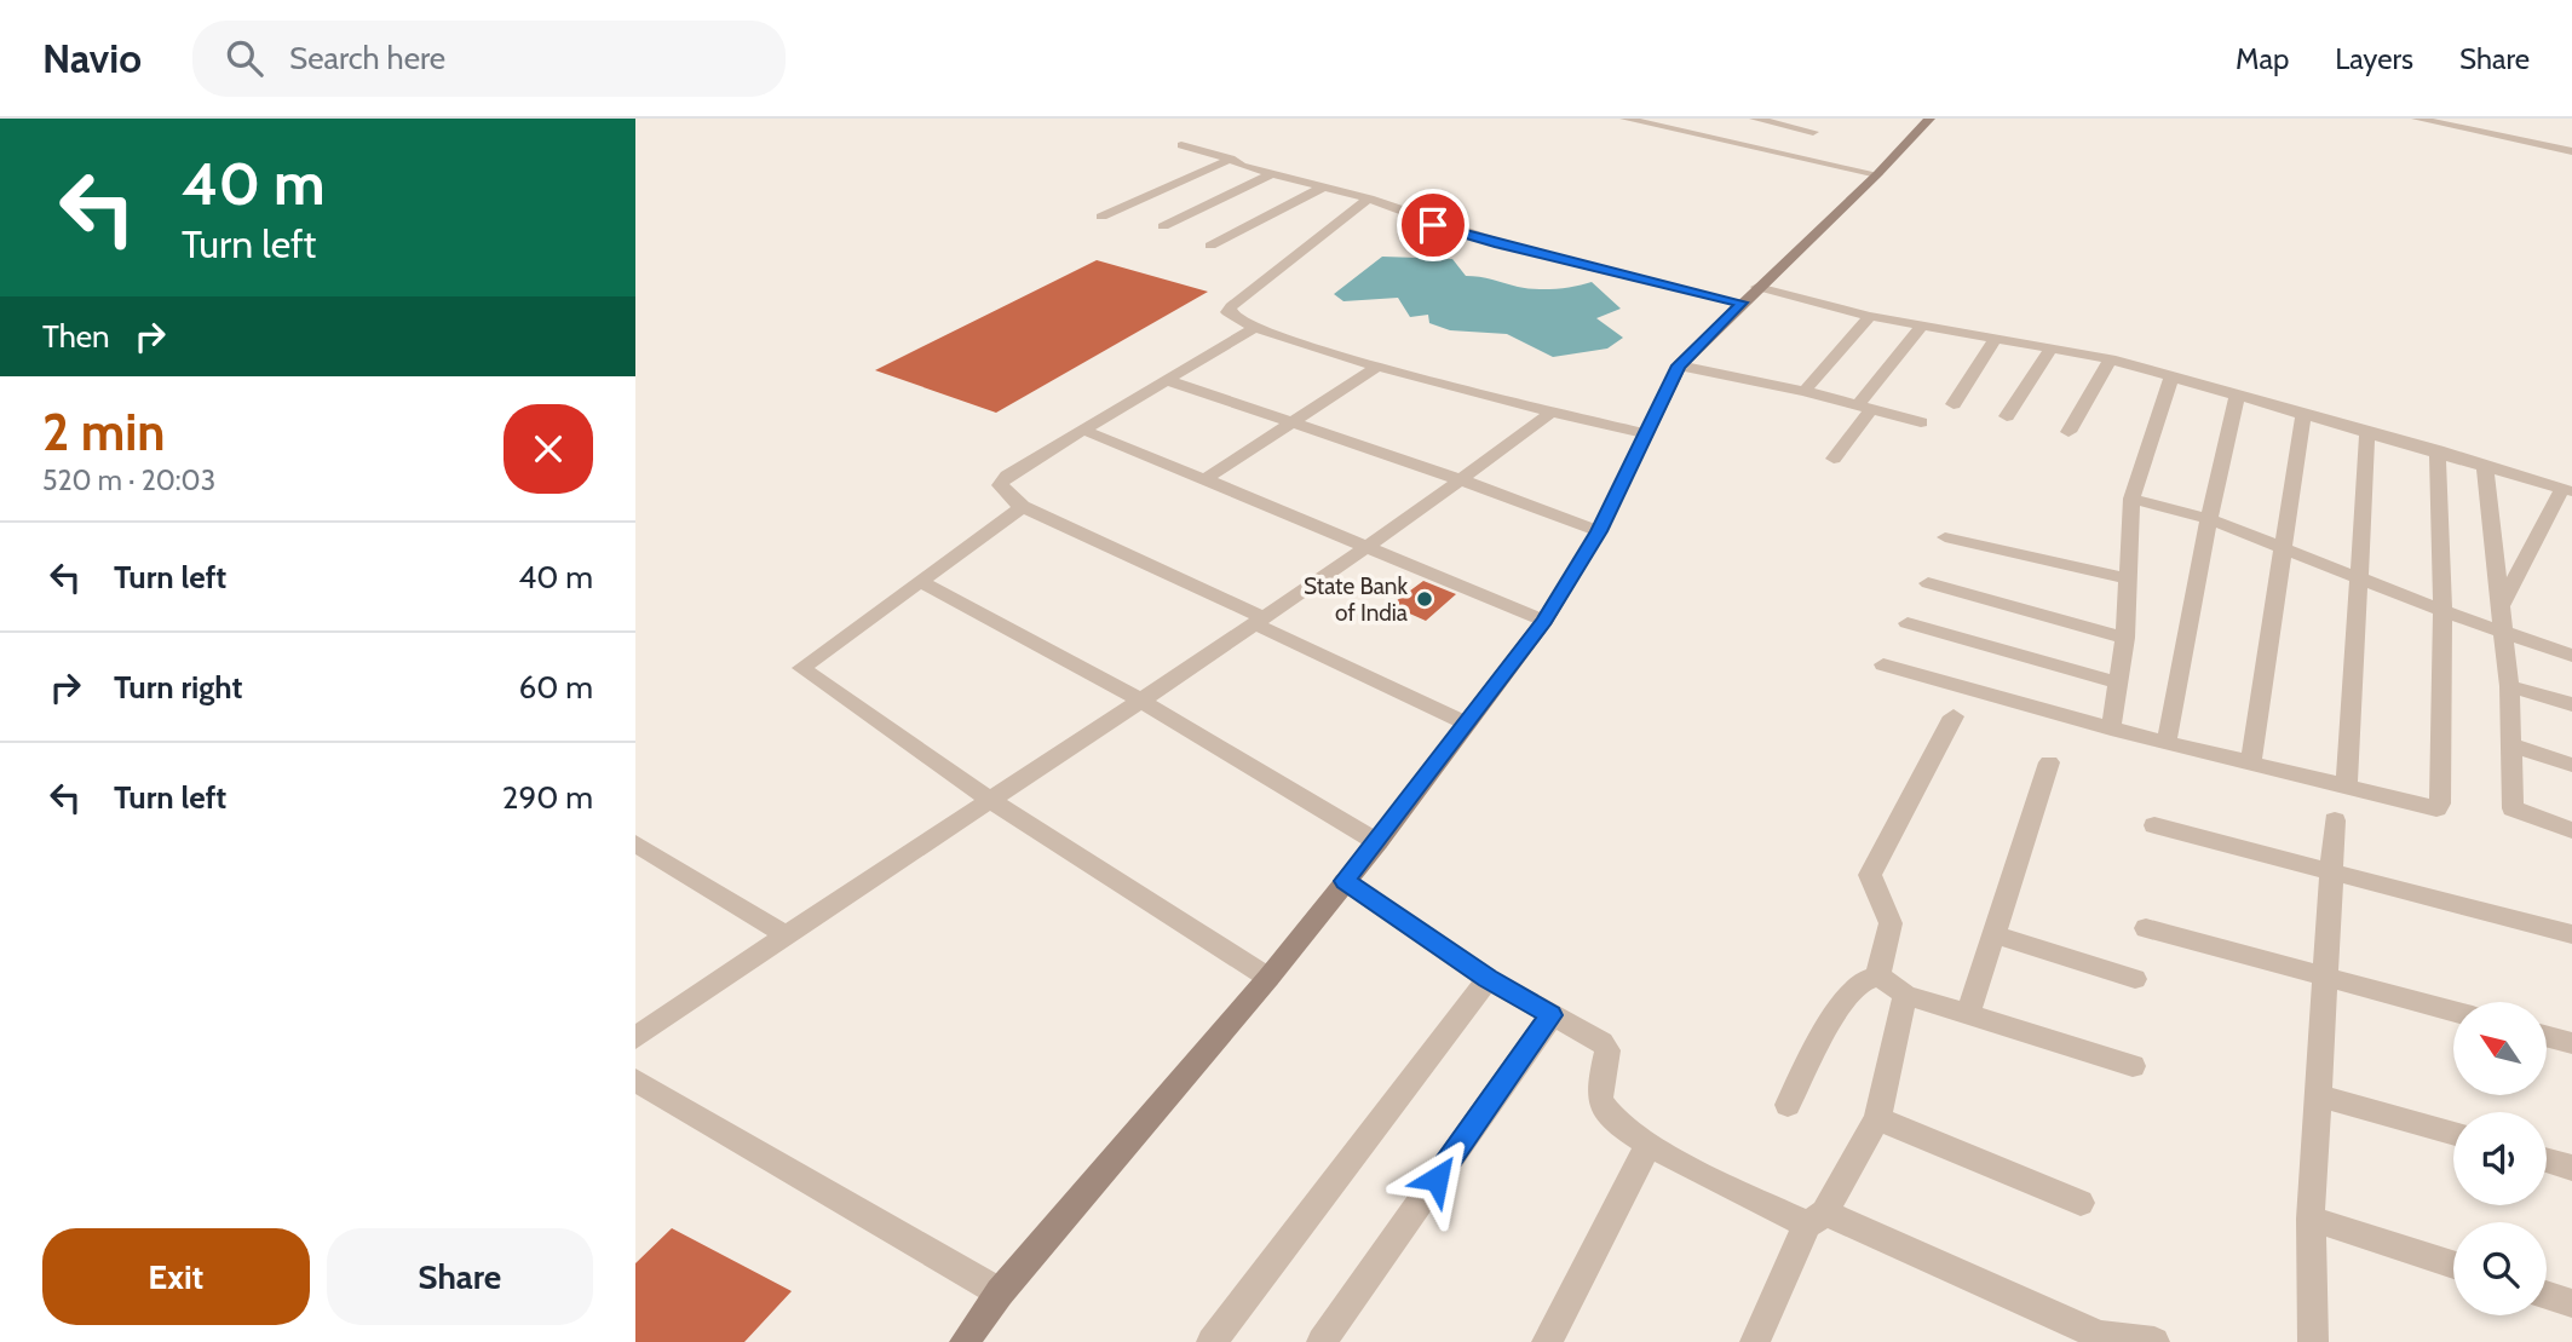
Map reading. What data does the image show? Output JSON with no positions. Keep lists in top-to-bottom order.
{
  "places": ["State Bank of India"],
  "north": "top left",
  "page": {
    "header": "Navio",
    "search": "Search here",
    "nav": ["Map", "Layers", "Share"],
    "turn": ["40 m", "Turn left"],
    "then": "Then",
    "heading": ["2 min", "520 m · 20:03"],
    "list": [
      {
        "name": "Turn left",
        "value": "40 m"
      },
      {
        "name": "Turn right",
        "value": "60 m"
      },
      {
        "name": "Turn left",
        "value": "290 m"
      }
    ],
    "buttons": ["Exit", "Share"]
  }
}
